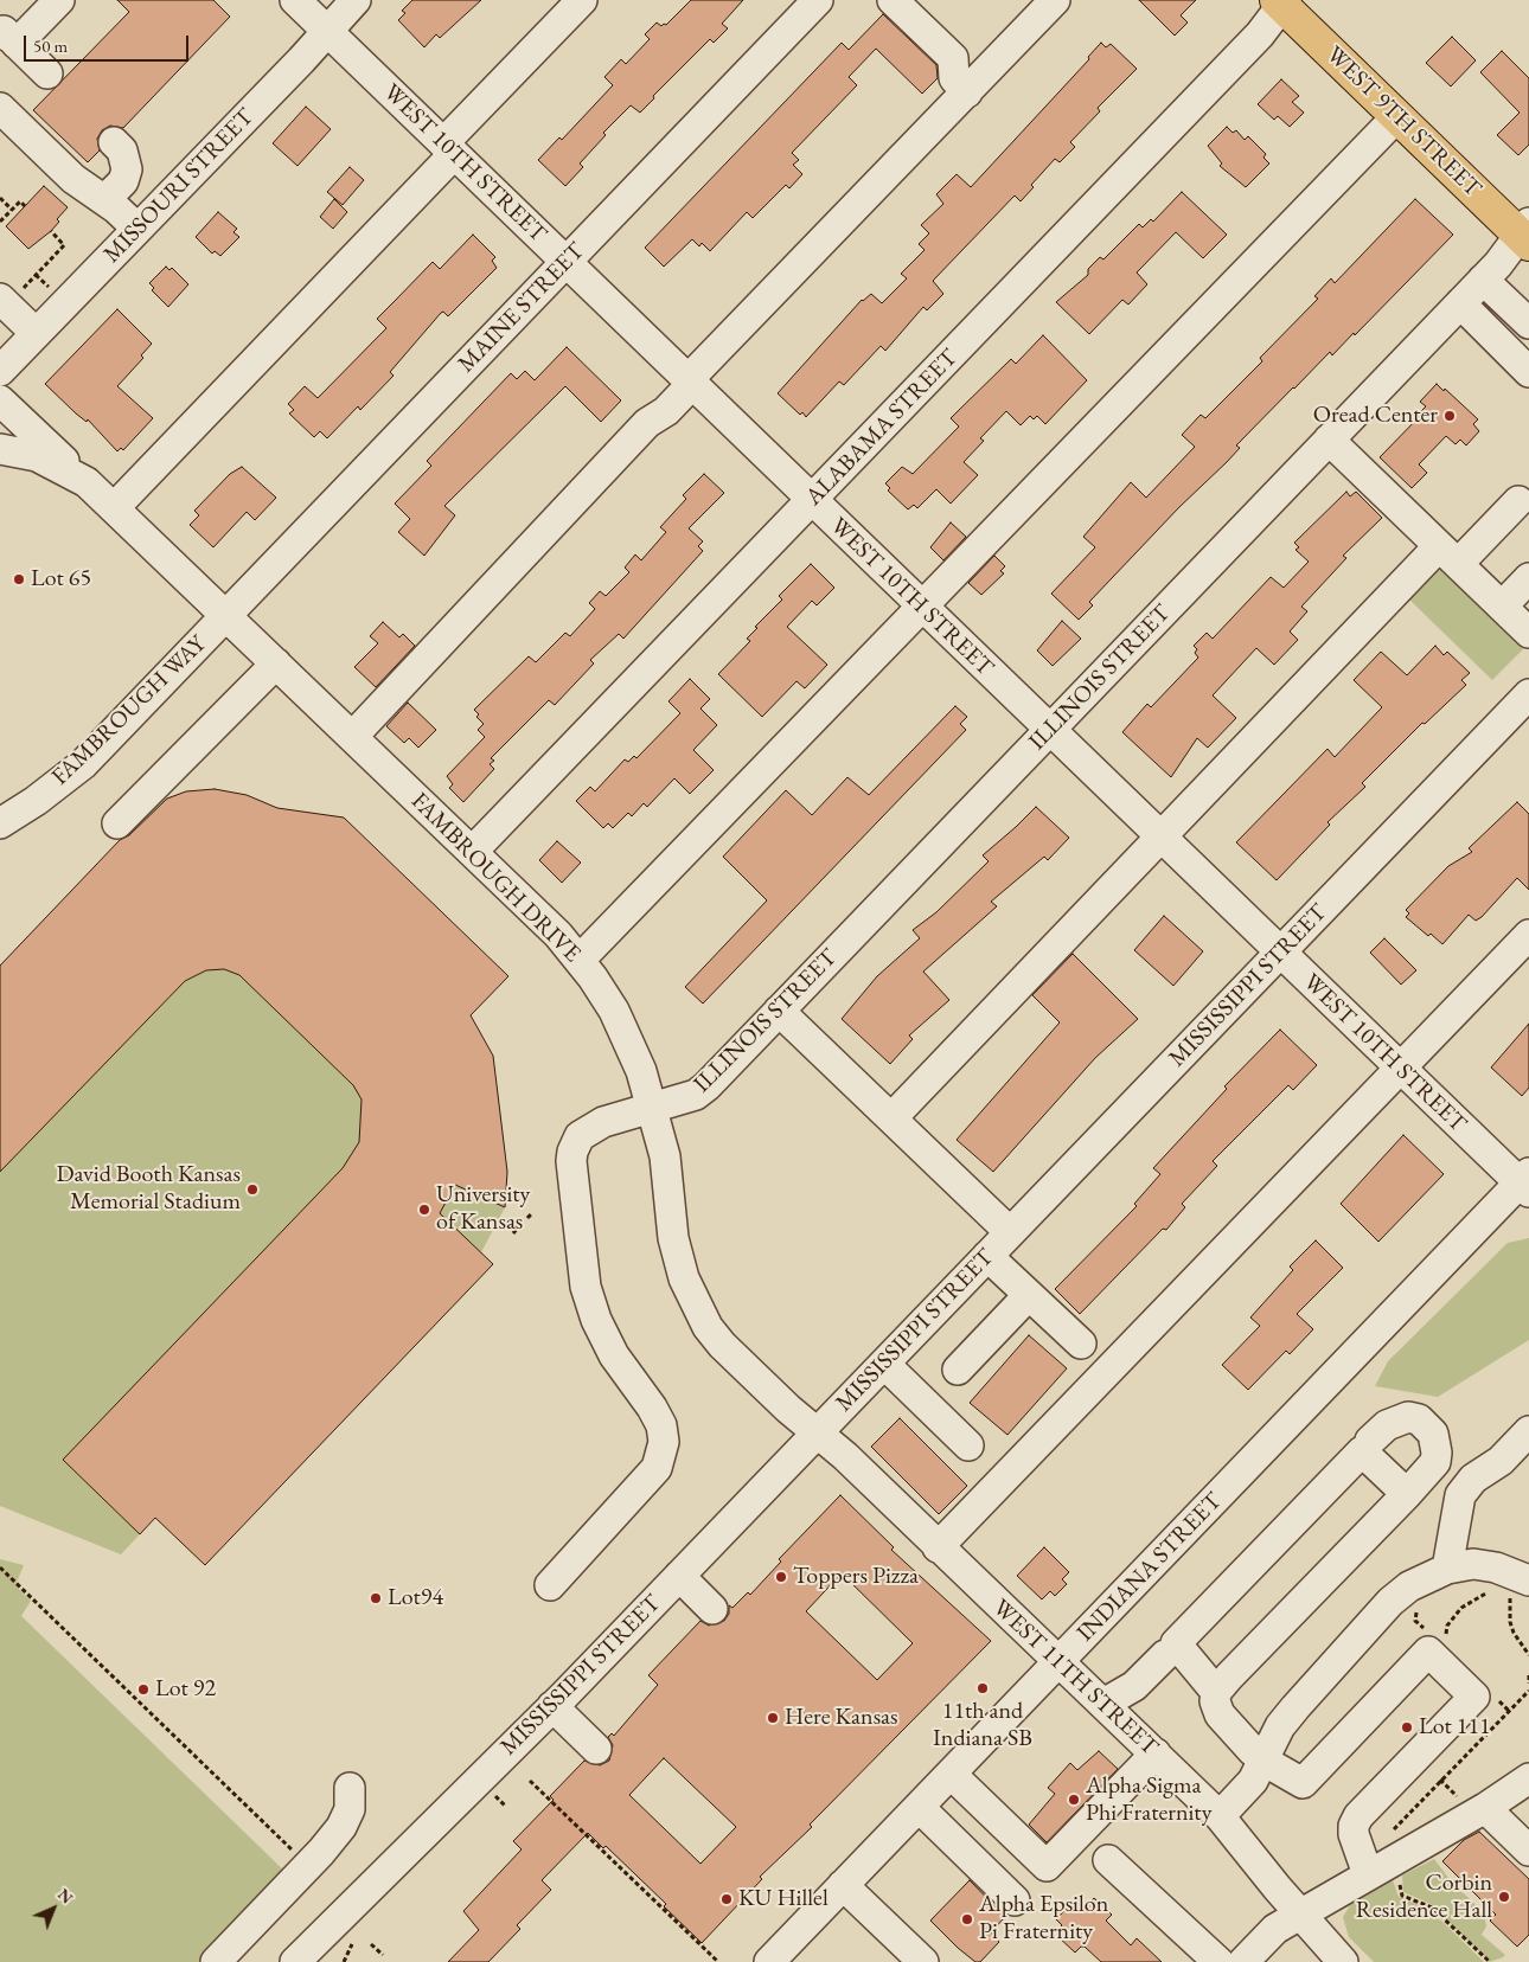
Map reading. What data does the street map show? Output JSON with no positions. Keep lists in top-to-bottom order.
{
  "streets": {
    "main road": ["WEST 9TH STREET"],
    "street": [
      "WEST 10TH STREET",
      "MISSOURI STREET",
      "MAINE STREET",
      "ALABAMA STREET",
      "ILLINOIS STREET",
      "FAMBROUGH WAY",
      "FAMBROUGH DRIVE",
      "MISSISSIPPI STREET",
      "INDIANA STREET",
      "WEST 11TH STREET"
    ]
  },
  "crossings": [
    ["WEST 9TH STREET", "ALABAMA STREET"],
    ["WEST 9TH STREET", "ILLINOIS STREET"],
    ["WEST 10TH STREET", "MISSOURI STREET"],
    ["WEST 10TH STREET", "MAINE STREET"],
    ["WEST 10TH STREET", "ALABAMA STREET"],
    ["WEST 10TH STREET", "ILLINOIS STREET"],
    ["WEST 10TH STREET", "MISSISSIPPI STREET"],
    ["WEST 10TH STREET", "INDIANA STREET"],
    ["MAINE STREET", "FAMBROUGH WAY"],
    ["MAINE STREET", "FAMBROUGH DRIVE"],
    ["ALABAMA STREET", "FAMBROUGH DRIVE"],
    ["ILLINOIS STREET", "FAMBROUGH DRIVE"],
    ["FAMBROUGH WAY", "FAMBROUGH DRIVE"],
    ["FAMBROUGH DRIVE", "MISSISSIPPI STREET"],
    ["FAMBROUGH DRIVE", "WEST 11TH STREET"],
    ["MISSISSIPPI STREET", "WEST 11TH STREET"],
    ["INDIANA STREET", "WEST 11TH STREET"]
  ],
  "places": [
    "Oread Center",
    "Lot 65",
    "David Booth Kansas Memorial Stadium",
    "University of Kansas",
    "Toppers Pizza",
    "Lot94",
    "11th and Indiana SB",
    "Lot 92",
    "Here Kansas",
    "Lot 111",
    "Alpha Sigma Phi Fraternity",
    "Corbin Residence Hall",
    "KU Hillel",
    "Alpha Epsilon Pi Fraternity"
  ],
  "scale_bar": "50 m",
  "north": "top right"
}
